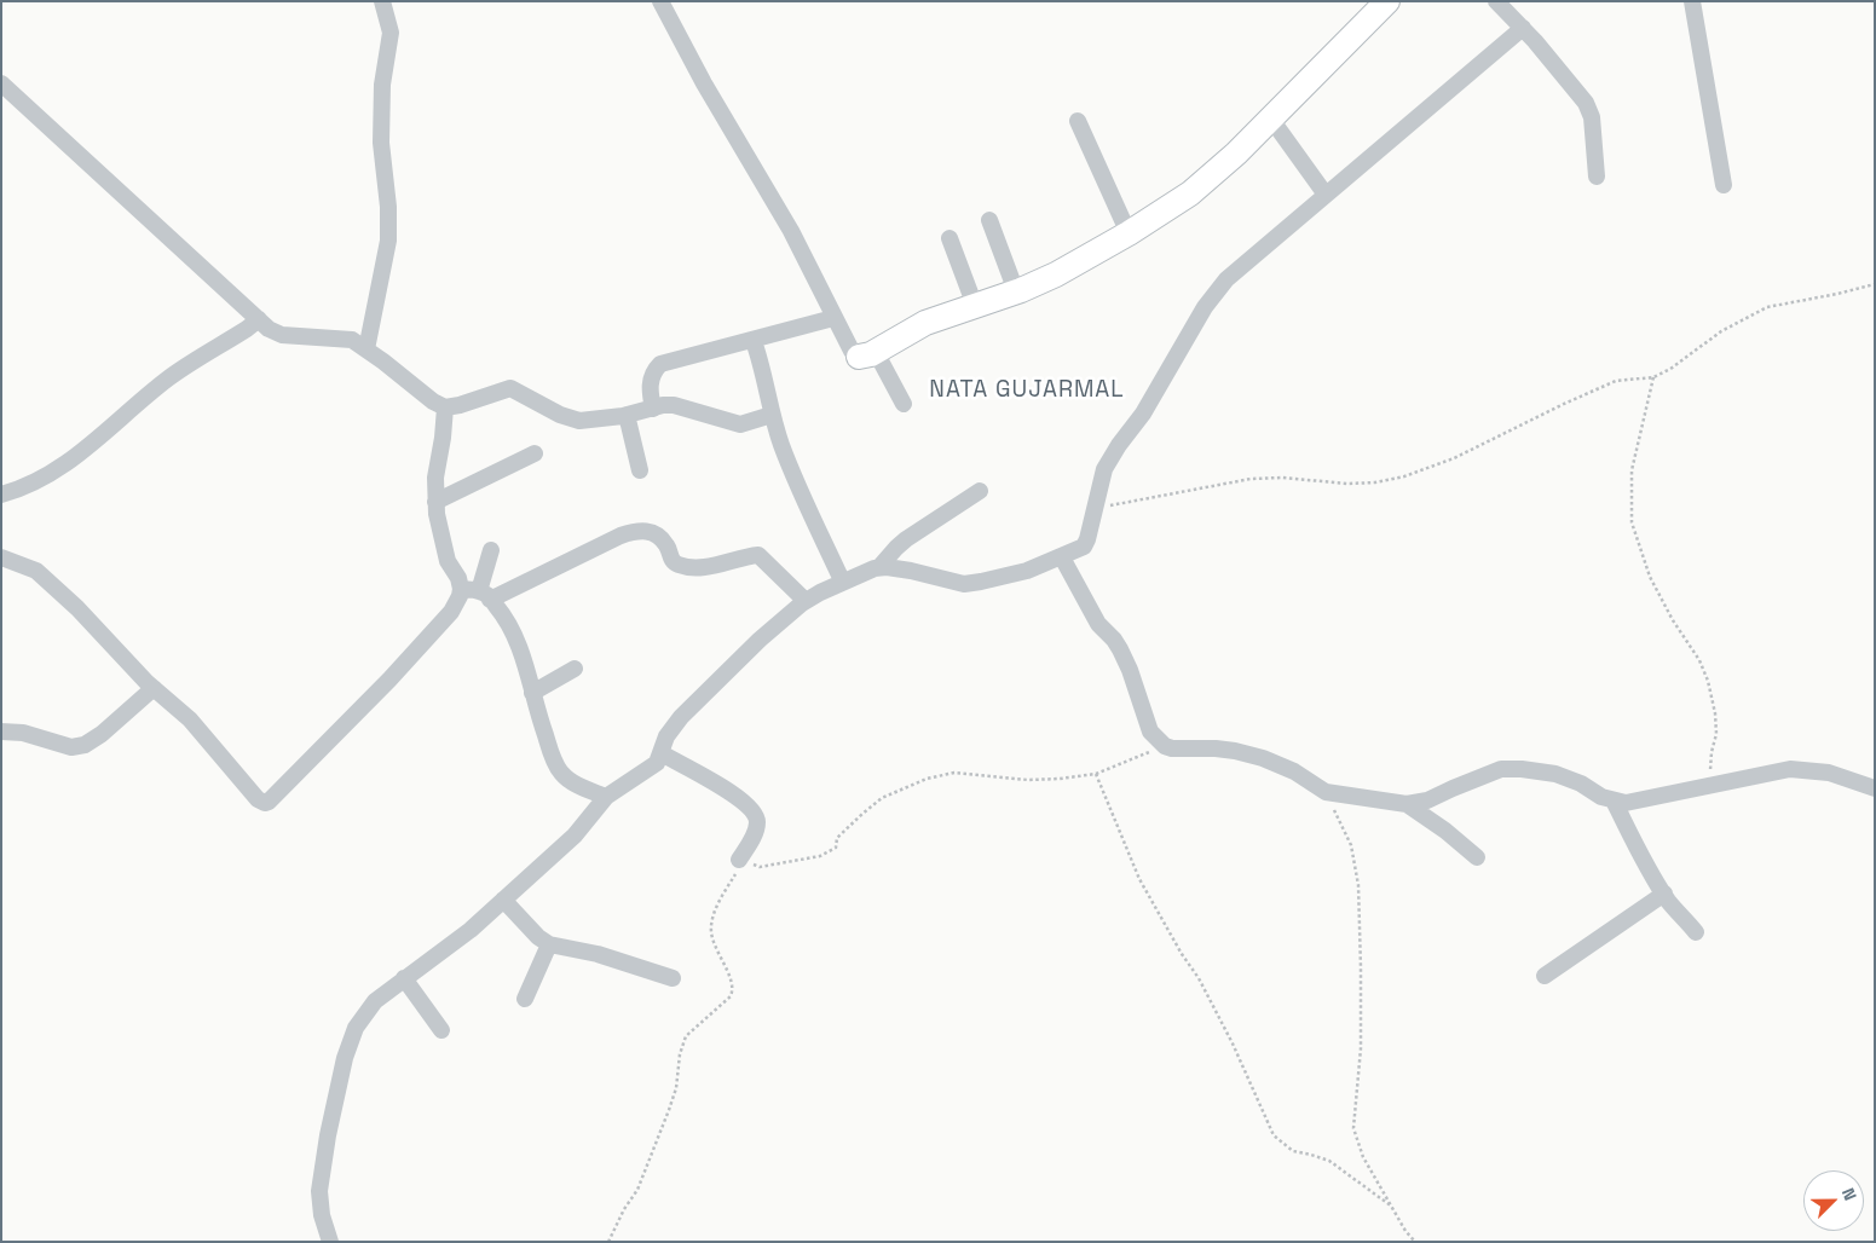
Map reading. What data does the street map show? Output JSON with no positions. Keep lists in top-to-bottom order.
{
  "districts": ["NATA GUJARMAL"],
  "north": "top right"
}
